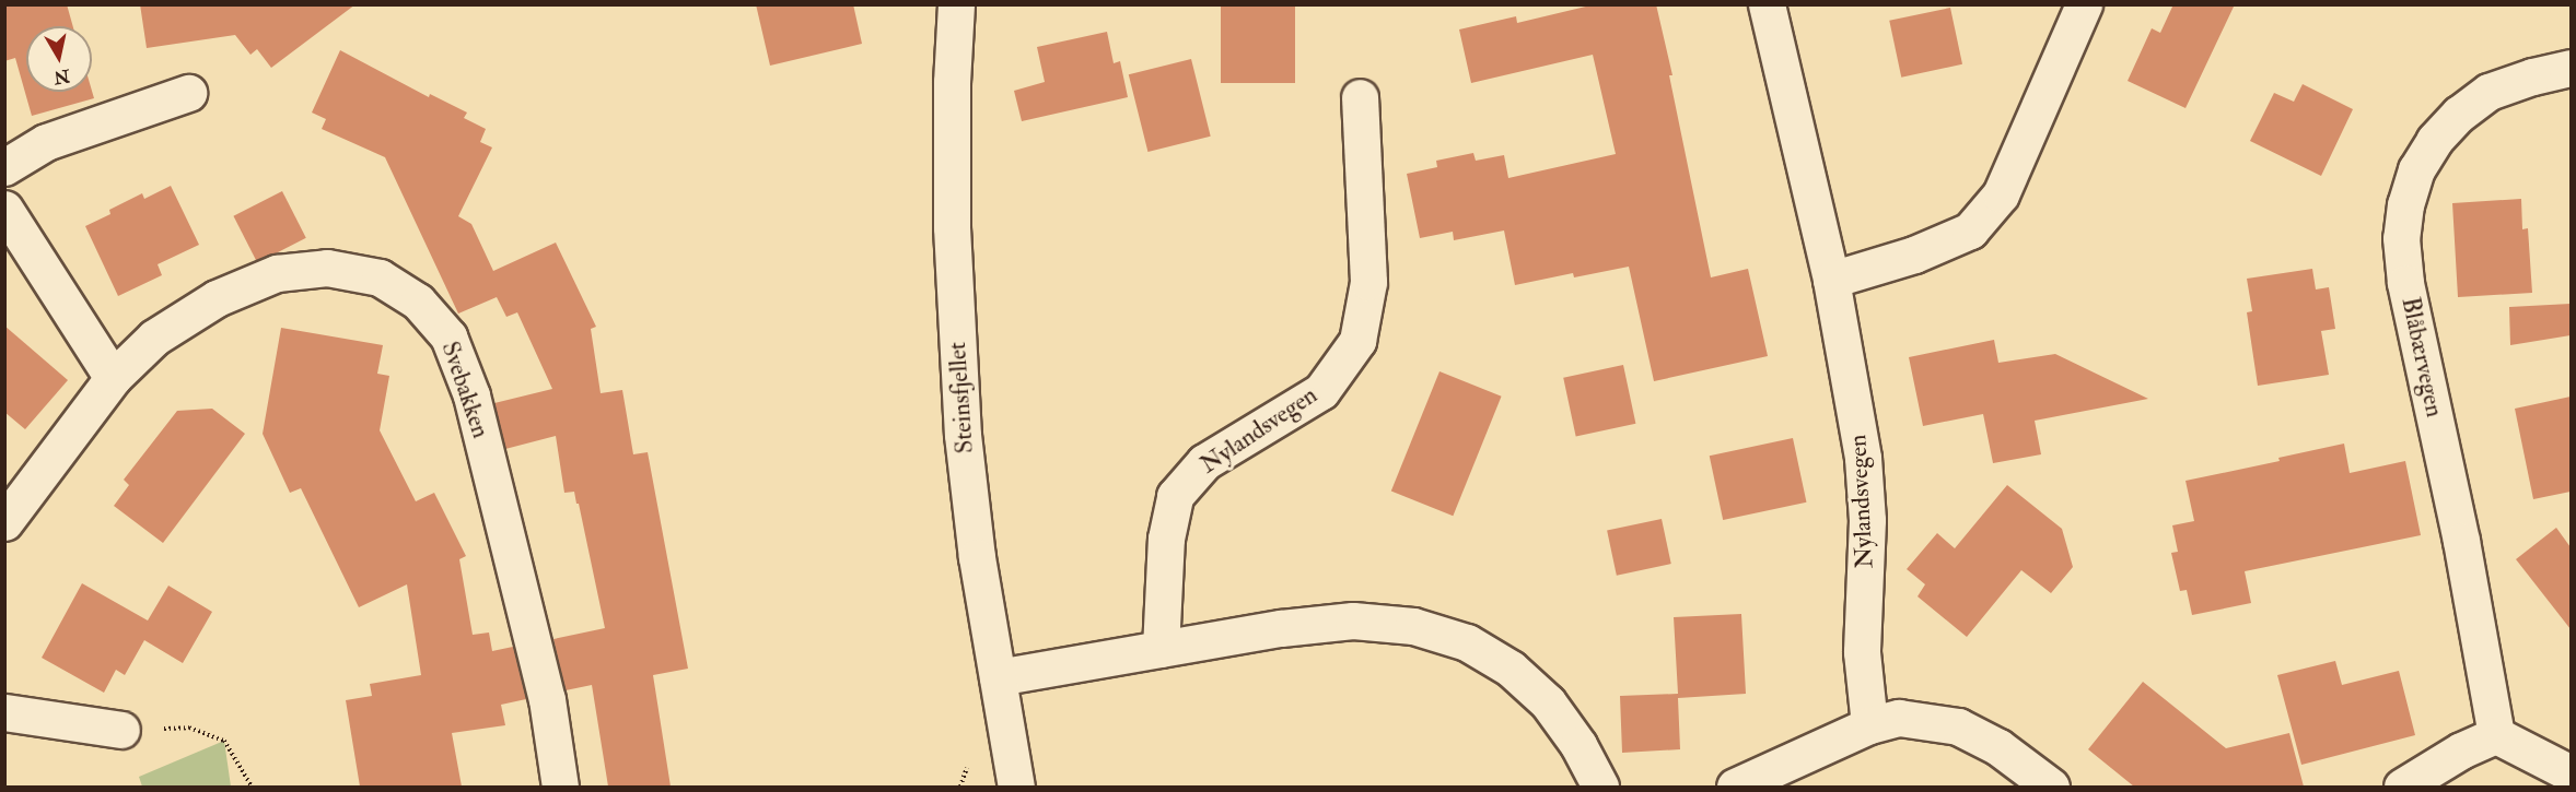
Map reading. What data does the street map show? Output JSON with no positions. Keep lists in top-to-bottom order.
{
  "streets": {
    "street": [
      "Blåbærvegen",
      "Svebakken",
      "Steinsfjellet",
      "Nylandsvegen"
    ]
  },
  "north": "bottom"
}
